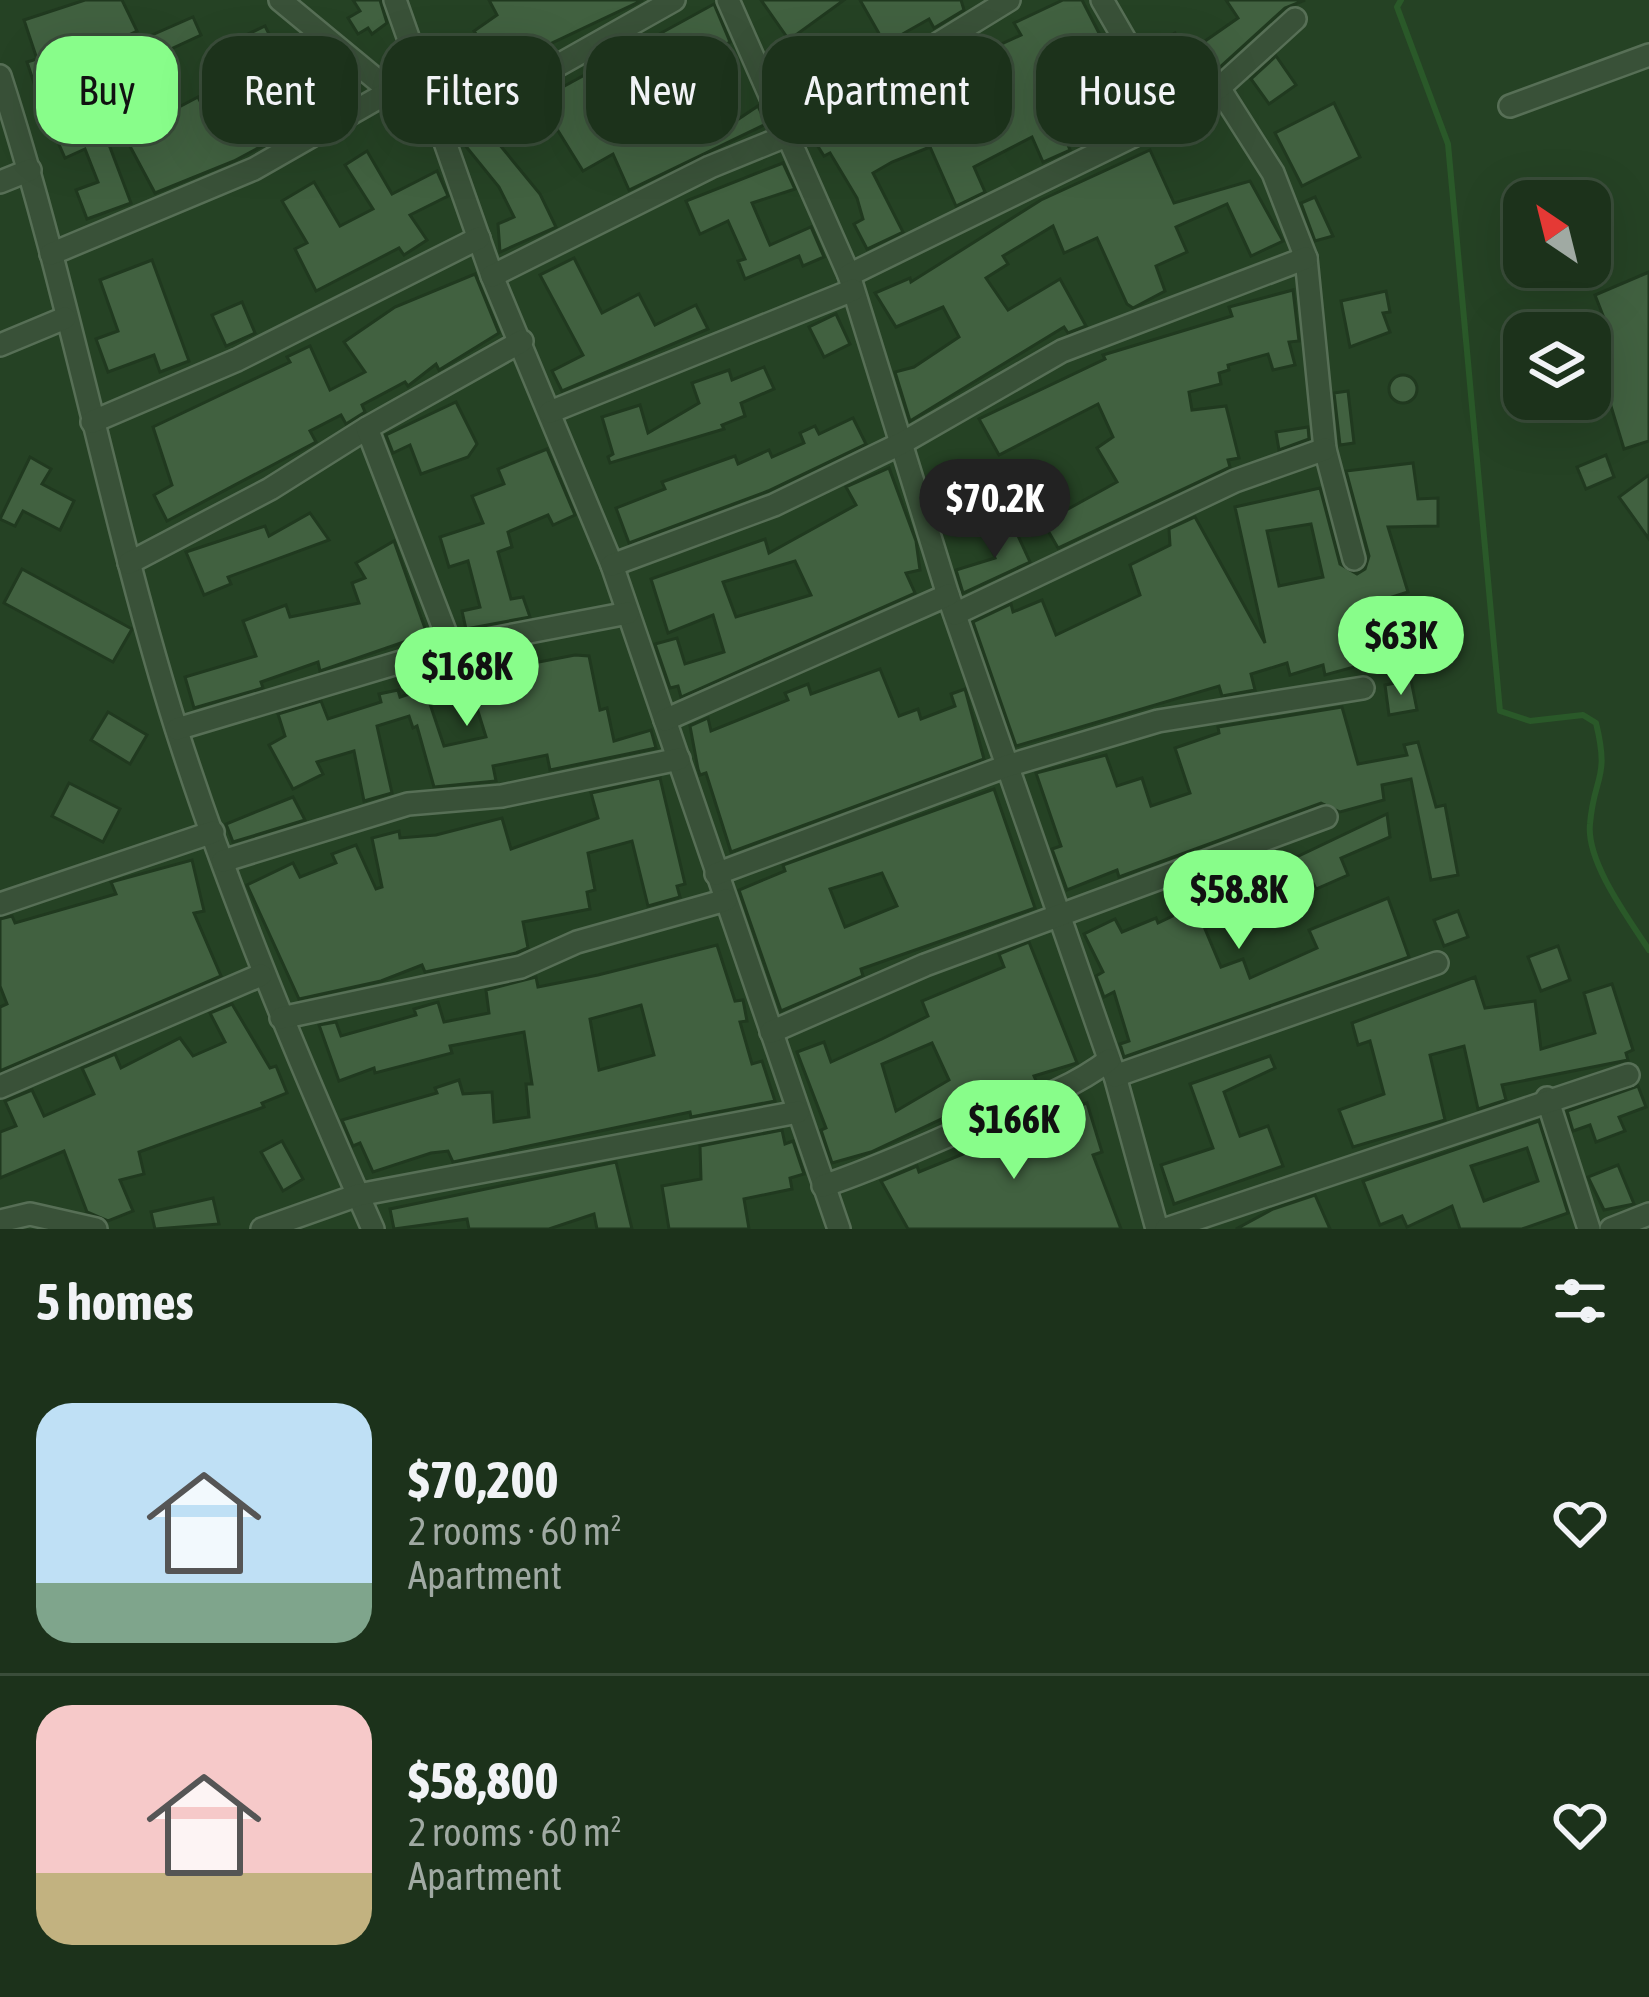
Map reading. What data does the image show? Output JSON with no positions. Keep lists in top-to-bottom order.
{
  "north": "top left",
  "page": {
    "chip": [
      "Buy",
      "Rent",
      "Filters",
      "New",
      "Apartment",
      "House"
    ],
    "price": [
      "$70.2K",
      "$63K",
      "$168K",
      "$58.8K",
      "$166K"
    ],
    "heading": "5 homes",
    "list": [
      {
        "name": "$70,200",
        "note": "2 rooms · 60 m² · Apartment"
      },
      {
        "name": "$58,800",
        "note": "2 rooms · 60 m² · Apartment"
      }
    ]
  }
}
